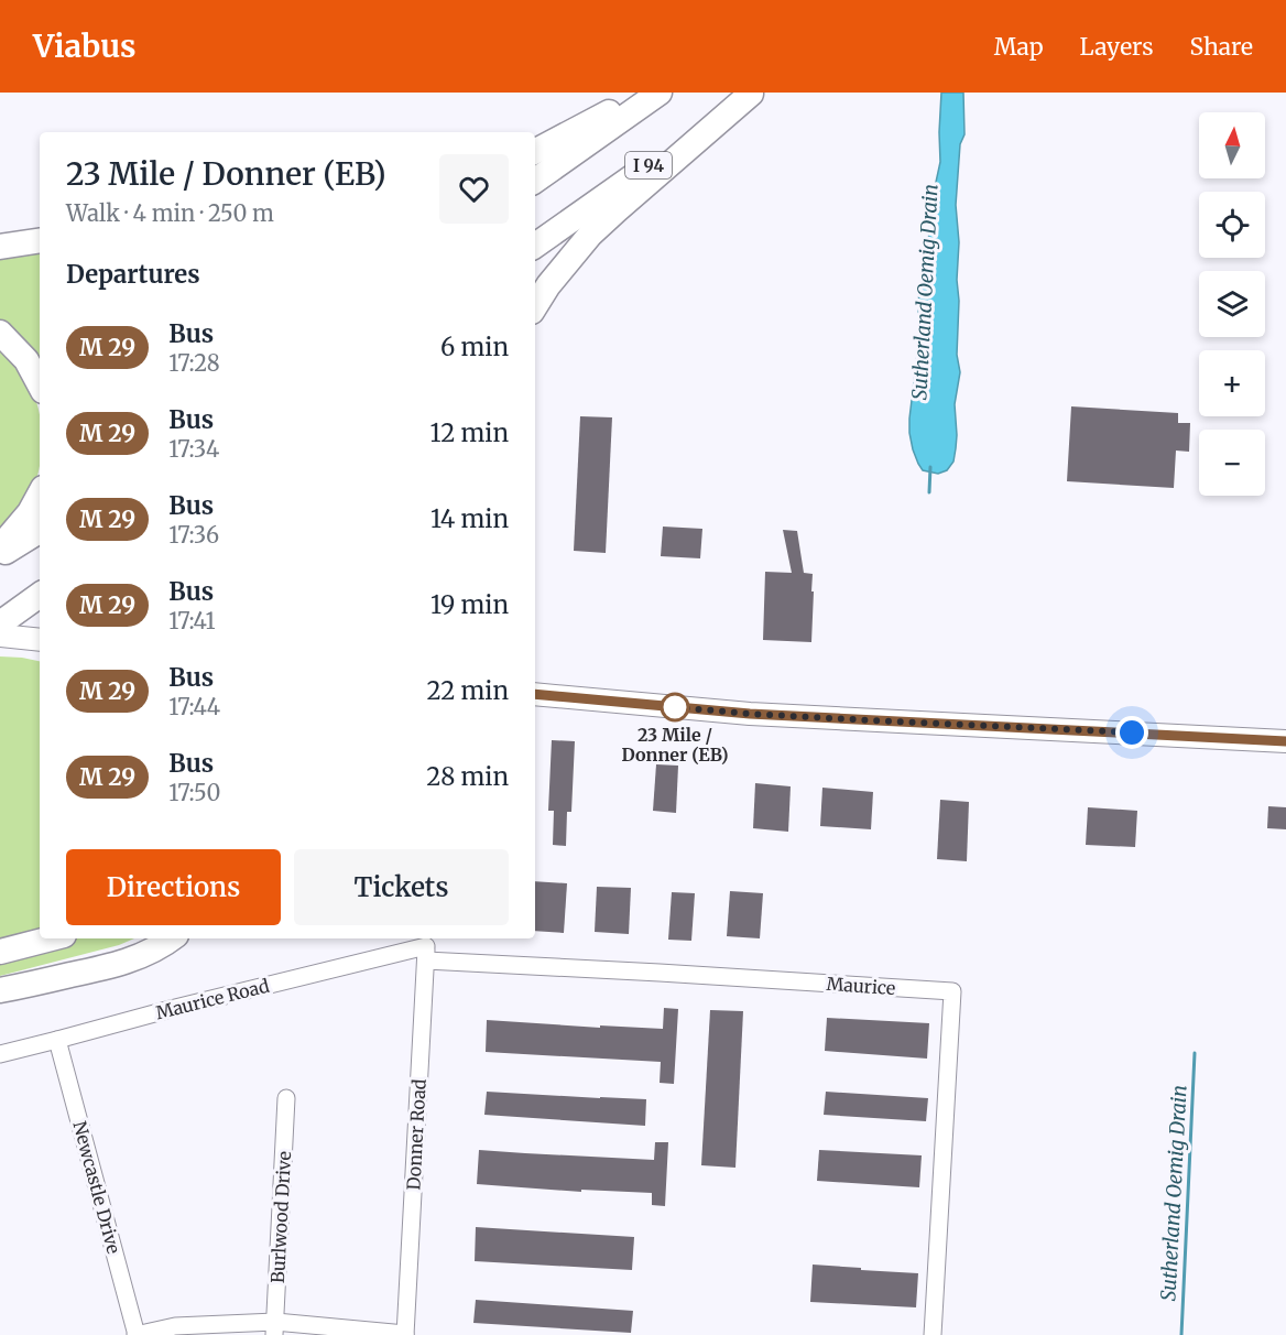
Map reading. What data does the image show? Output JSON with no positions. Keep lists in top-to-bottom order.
{
  "streets": {
    "highway": ["I 94"],
    "street": [
      "Maurice",
      "Maurice Road",
      "Donner Road",
      "Newcastle Drive",
      "Burlwood Drive"
    ]
  },
  "crossings": [
    ["Maurice", "Maurice Road"],
    ["Maurice", "Donner Road"],
    ["Maurice Road", "Donner Road"],
    ["Maurice Road", "Newcastle Drive"]
  ],
  "water": ["Sutherland Oemig Drain"],
  "places": ["23 Mile / Donner (EB)"],
  "north": "top",
  "page": {
    "header": "Viabus",
    "nav": ["Map", "Layers", "Share"],
    "map_buttons": ["+", "−"],
    "heading": [
      ["23 Mile / Donner (EB)", "Walk · 4 min · 250 m"],
      "Departures"
    ],
    "list": [
      {
        "mark": "M 29",
        "name": "Bus",
        "note": "17:28",
        "value": "6 min"
      },
      {
        "mark": "M 29",
        "name": "Bus",
        "note": "17:34",
        "value": "12 min"
      },
      {
        "mark": "M 29",
        "name": "Bus",
        "note": "17:36",
        "value": "14 min"
      },
      {
        "mark": "M 29",
        "name": "Bus",
        "note": "17:41",
        "value": "19 min"
      },
      {
        "mark": "M 29",
        "name": "Bus",
        "note": "17:44",
        "value": "22 min"
      },
      {
        "mark": "M 29",
        "name": "Bus",
        "note": "17:50",
        "value": "28 min"
      }
    ],
    "buttons": ["Directions", "Tickets"]
  }
}
